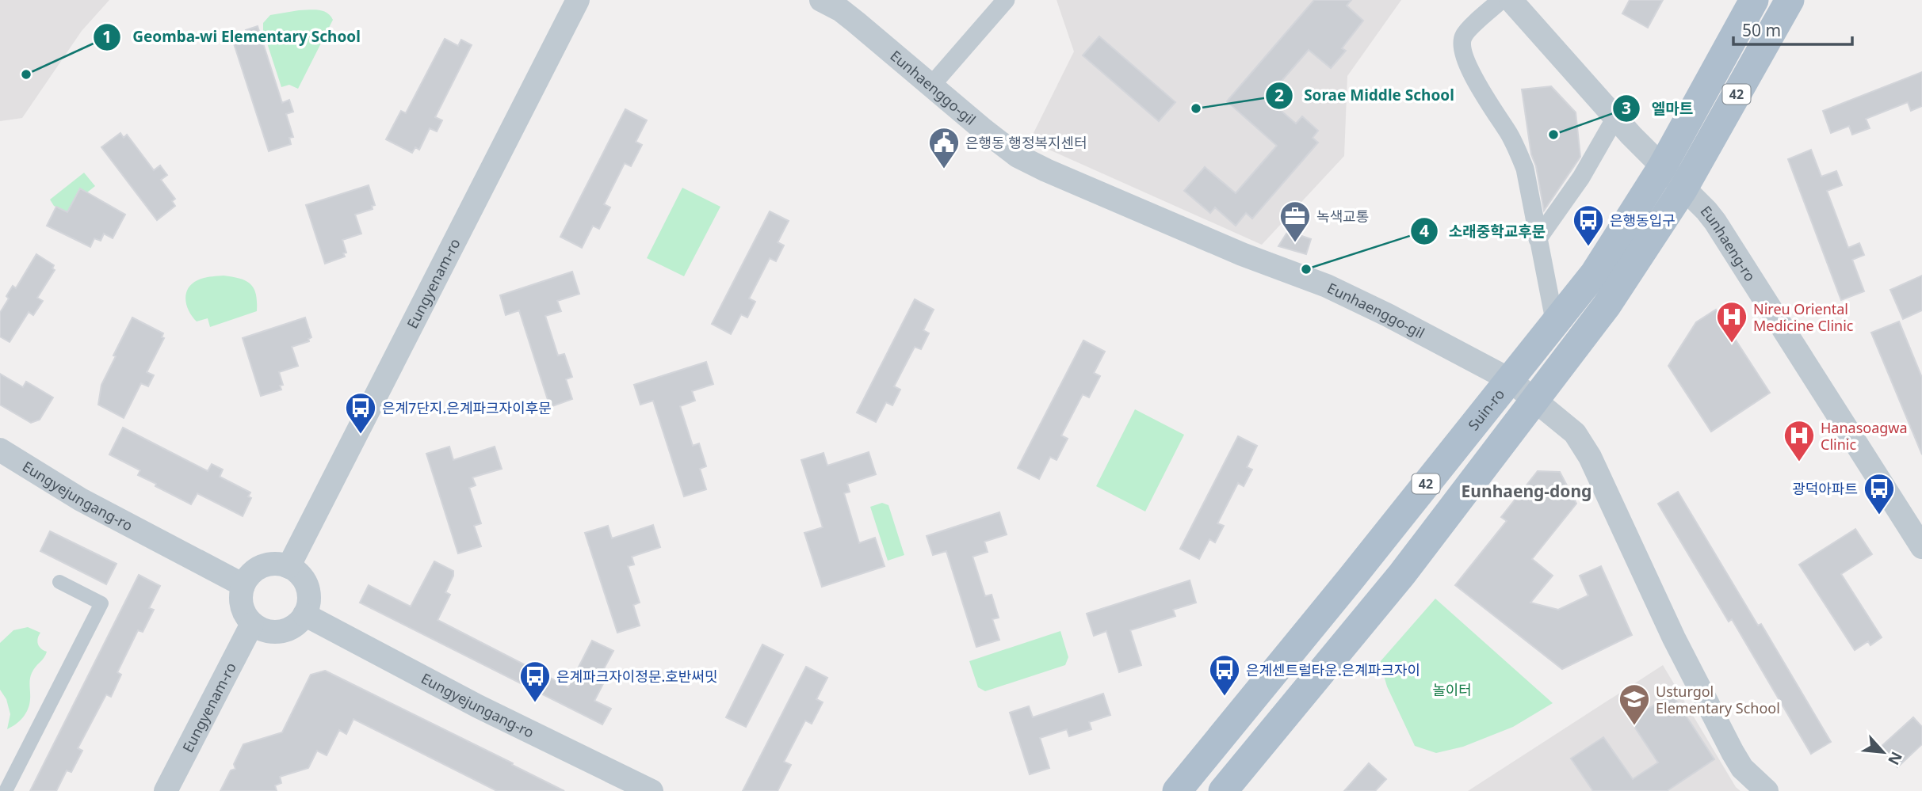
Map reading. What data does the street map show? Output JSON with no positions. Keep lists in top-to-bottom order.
{
  "streets": {
    "main road": ["42", "Suin-ro"],
    "street": [
      "Eunhaenggo-gil",
      "Eunhaeng-ro",
      "Eungyenam-ro",
      "Eungyejungang-ro"
    ]
  },
  "crossings": [
    ["Eunhaenggo-gil", "42"],
    ["Eunhaenggo-gil", "Suin-ro"],
    ["42", "Eunhaeng-ro"],
    ["Eunhaeng-ro", "Suin-ro"],
    ["Eungyenam-ro", "Eungyejungang-ro"]
  ],
  "districts": ["Eunhaeng-dong"],
  "parks": ["놀이터"],
  "places": {
    "other": [
      "Geomba-wi Elementary School",
      "Sorae Middle School",
      "엘마트",
      "소래중학교후문"
    ],
    "public building": ["은행동 행정복지센터"],
    "office": ["녹색교통"],
    "bus stop": [
      "은행동입구",
      "은계7단지.은계파크자이후문",
      "광덕아파트",
      "은계센트럴타운.은계파크자이",
      "은계파크자이정문.호반써밋"
    ],
    "hospital": ["Nireu Oriental Medicine Clinic", "Hanasoagwa Clinic"],
    "school or university": ["Usturgol Elementary School"]
  },
  "scale_bar": "50 m",
  "north": "bottom right"
}
